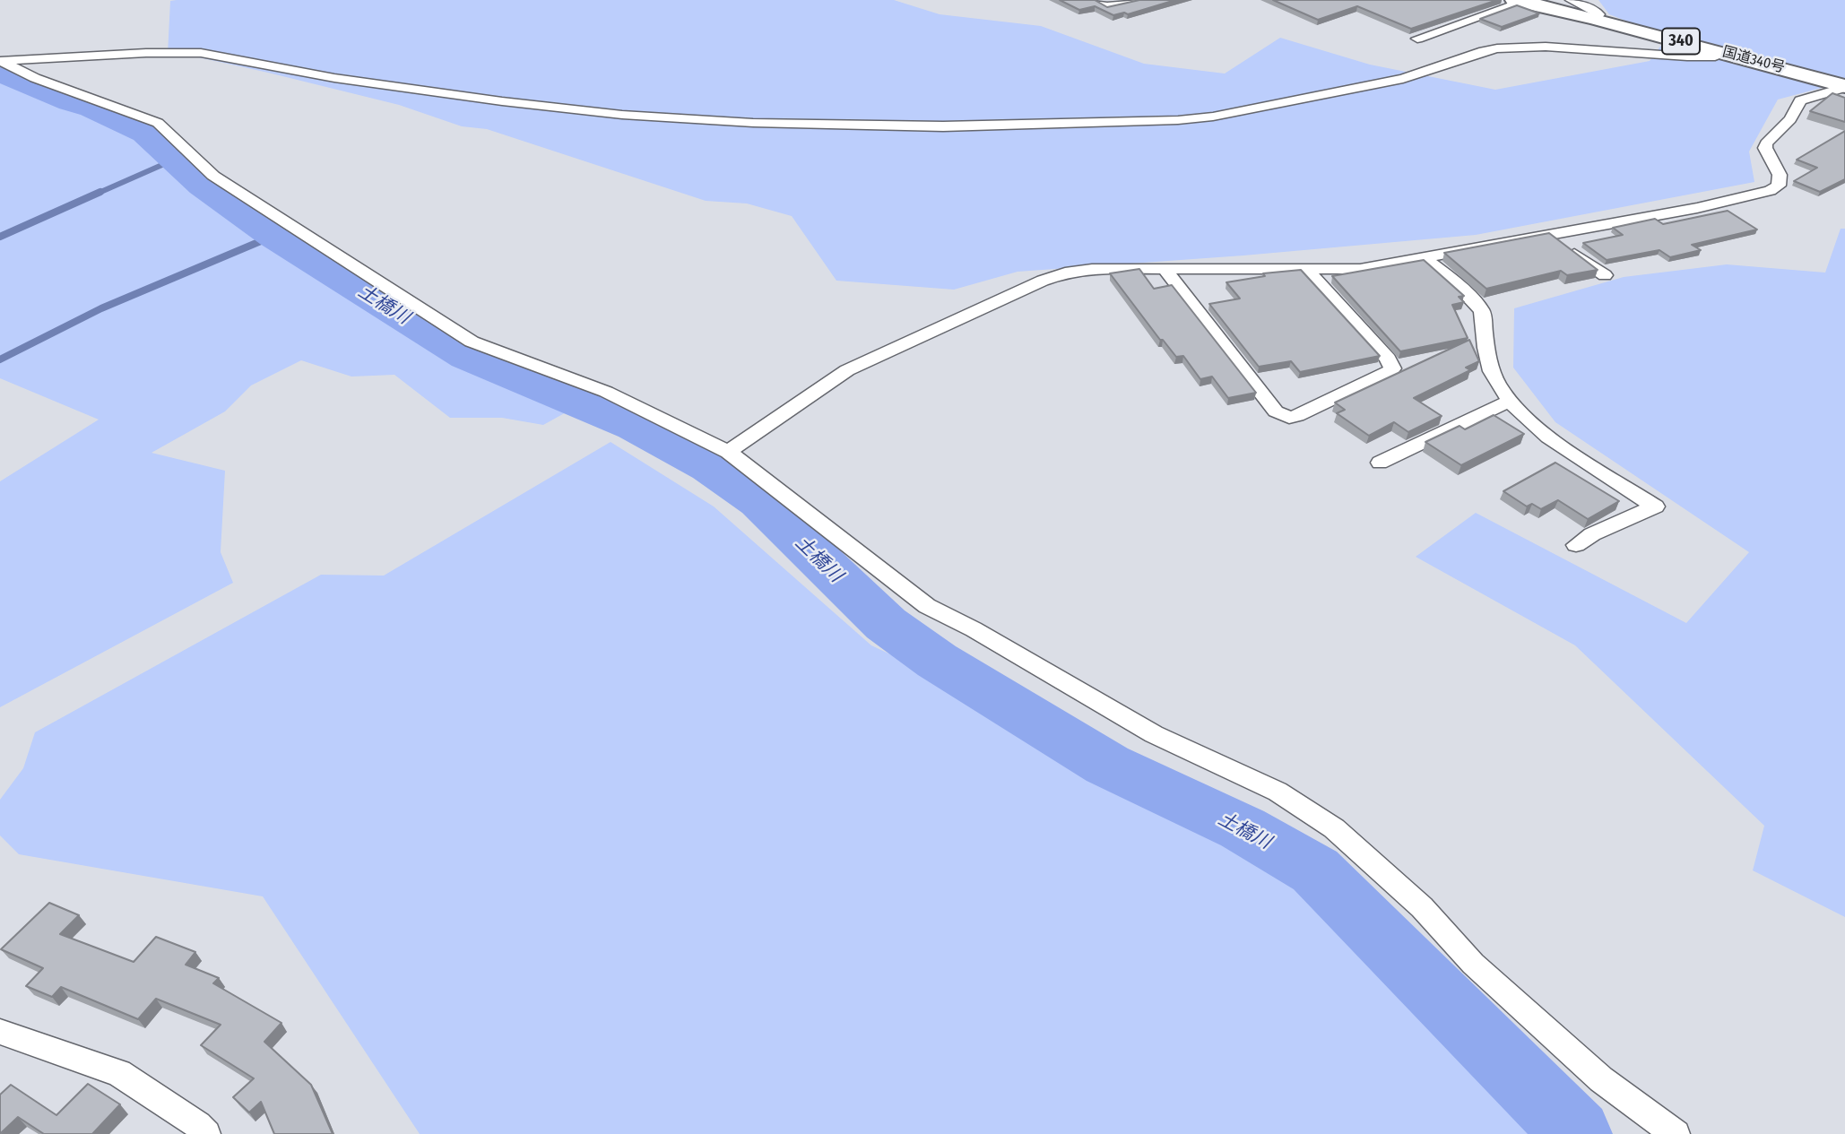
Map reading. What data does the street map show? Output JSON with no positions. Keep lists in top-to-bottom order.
{
  "streets": {
    "highway": ["340", "国道340号"]
  },
  "water": ["土橋川"]
}
